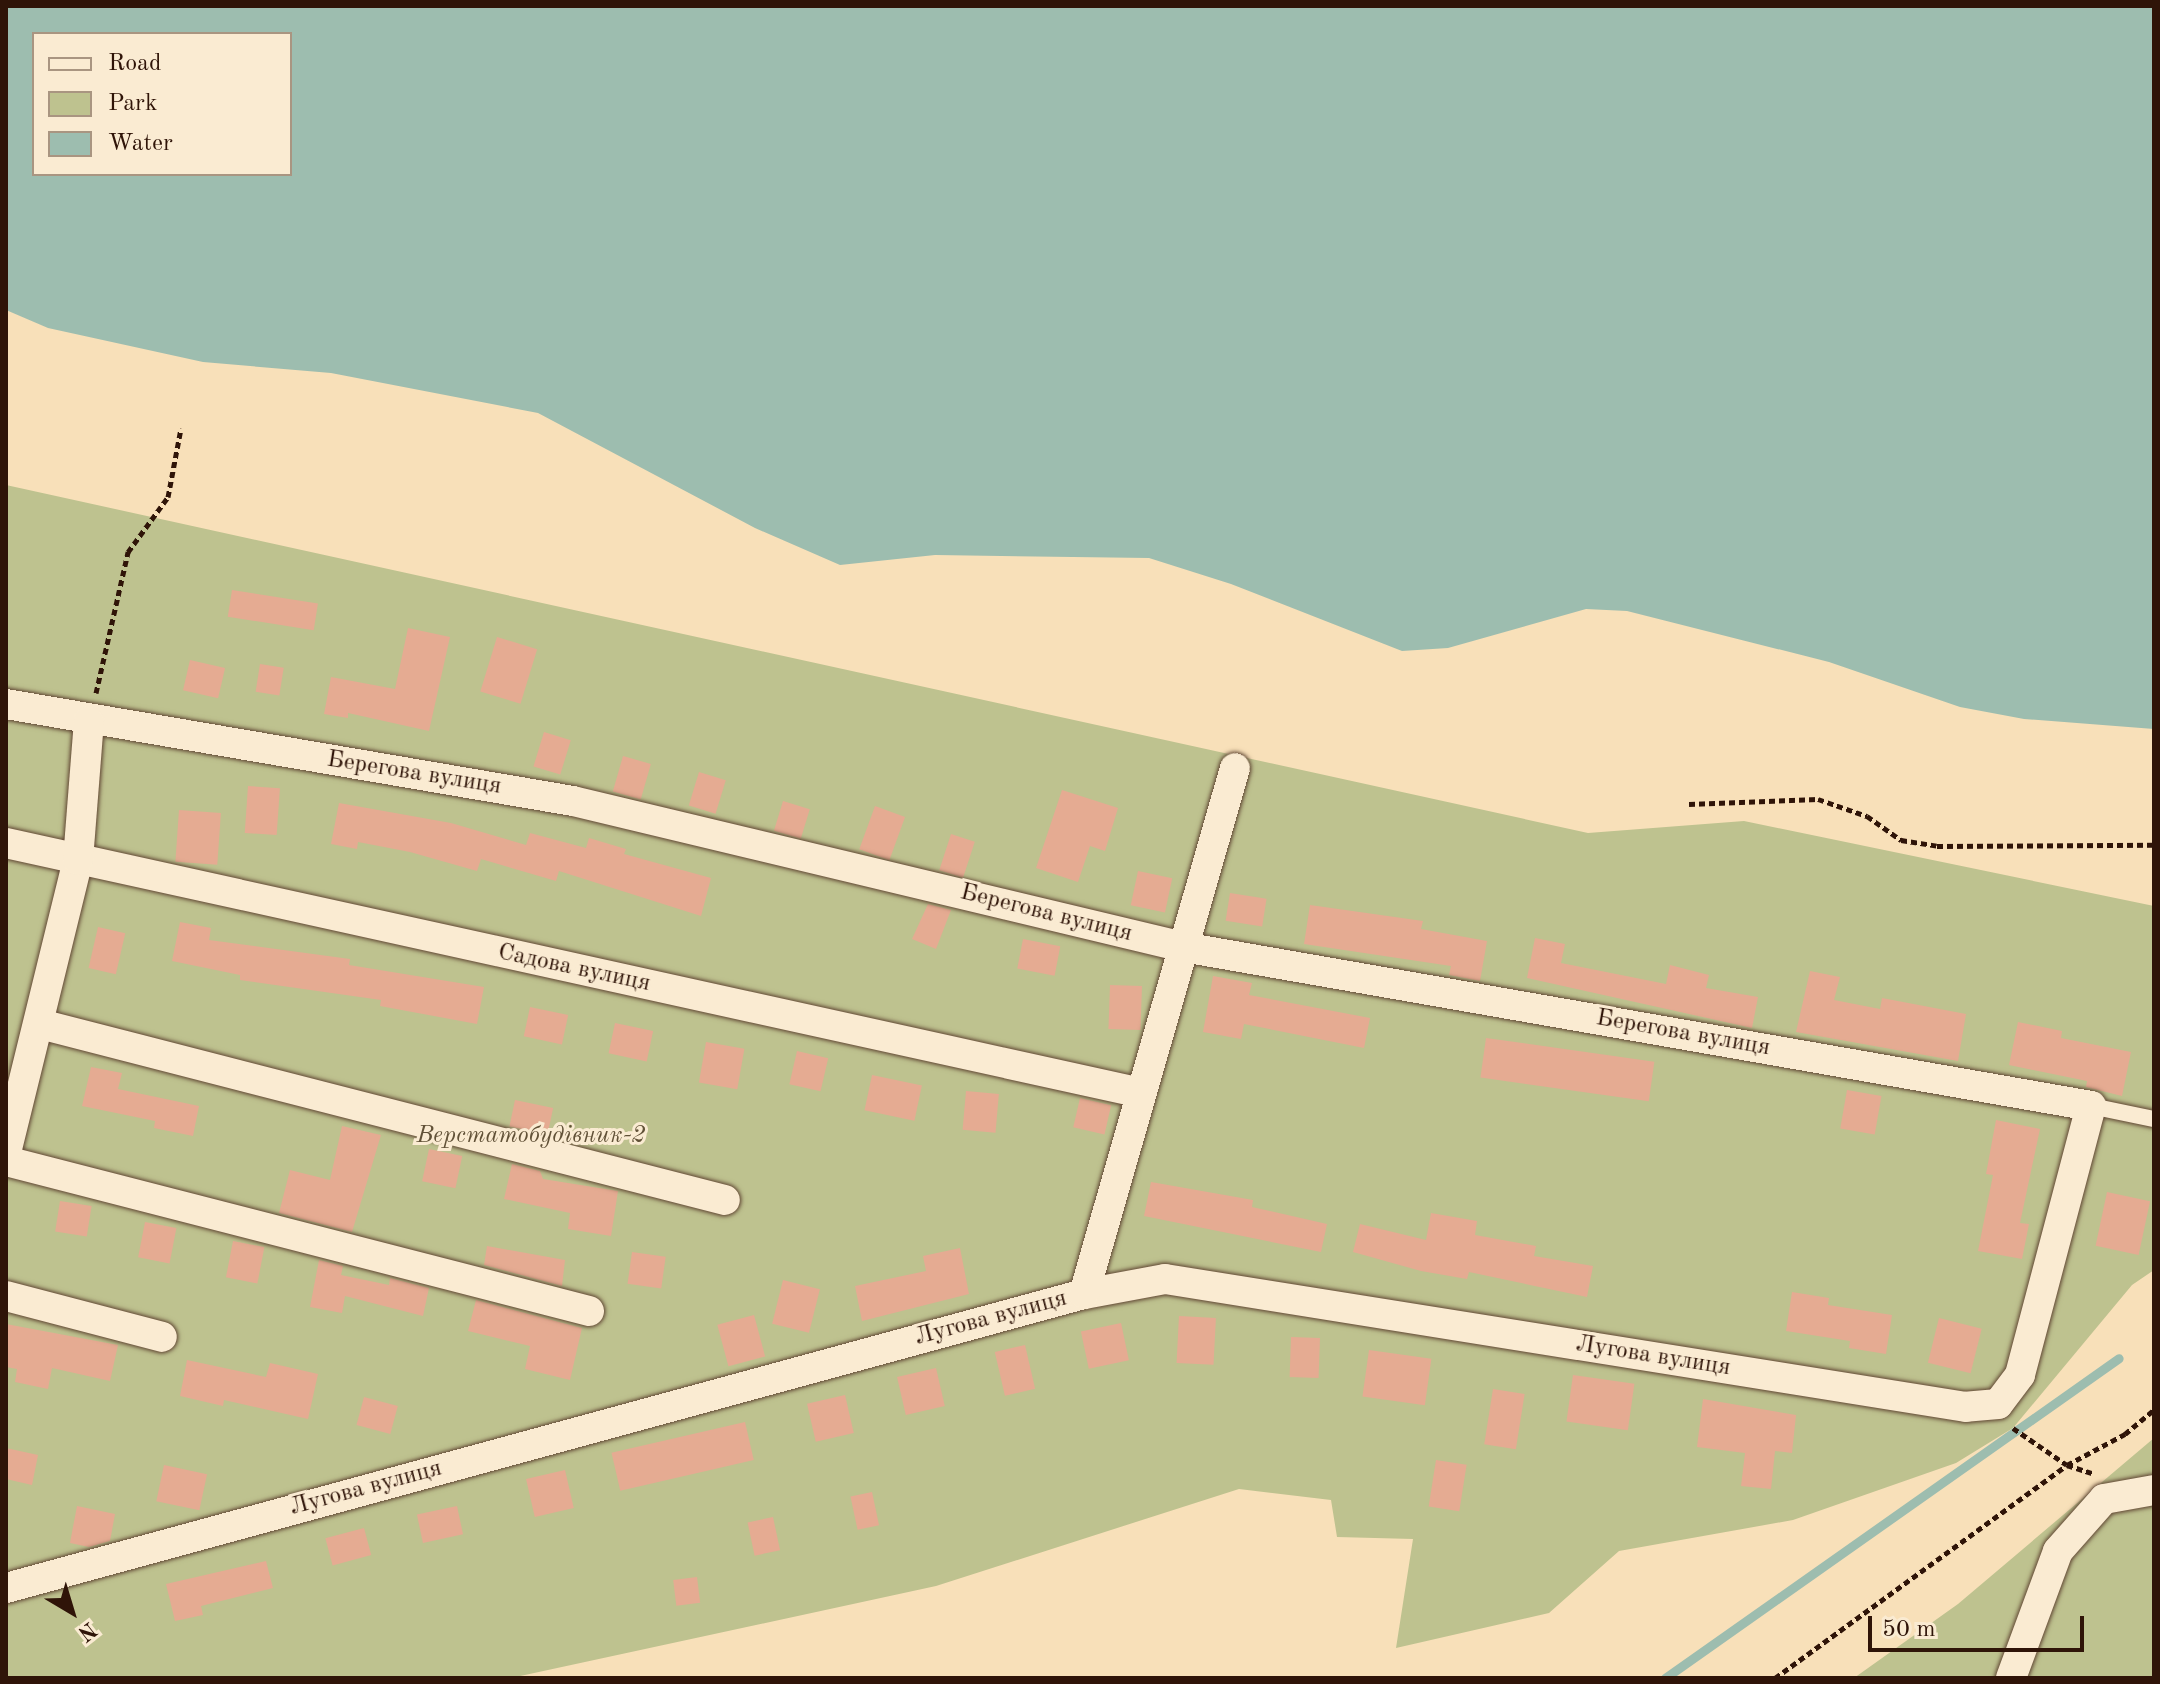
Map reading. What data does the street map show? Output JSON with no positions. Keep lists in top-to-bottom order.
{
  "streets": {
    "street": ["Берегова вулиця", "Садова вулиця", "Лугова вулиця"]
  },
  "parks": ["Верстатобудівник-2"],
  "legend": ["Road", "Park", "Water"],
  "scale_bar": "50 m",
  "north": "bottom right"
}
